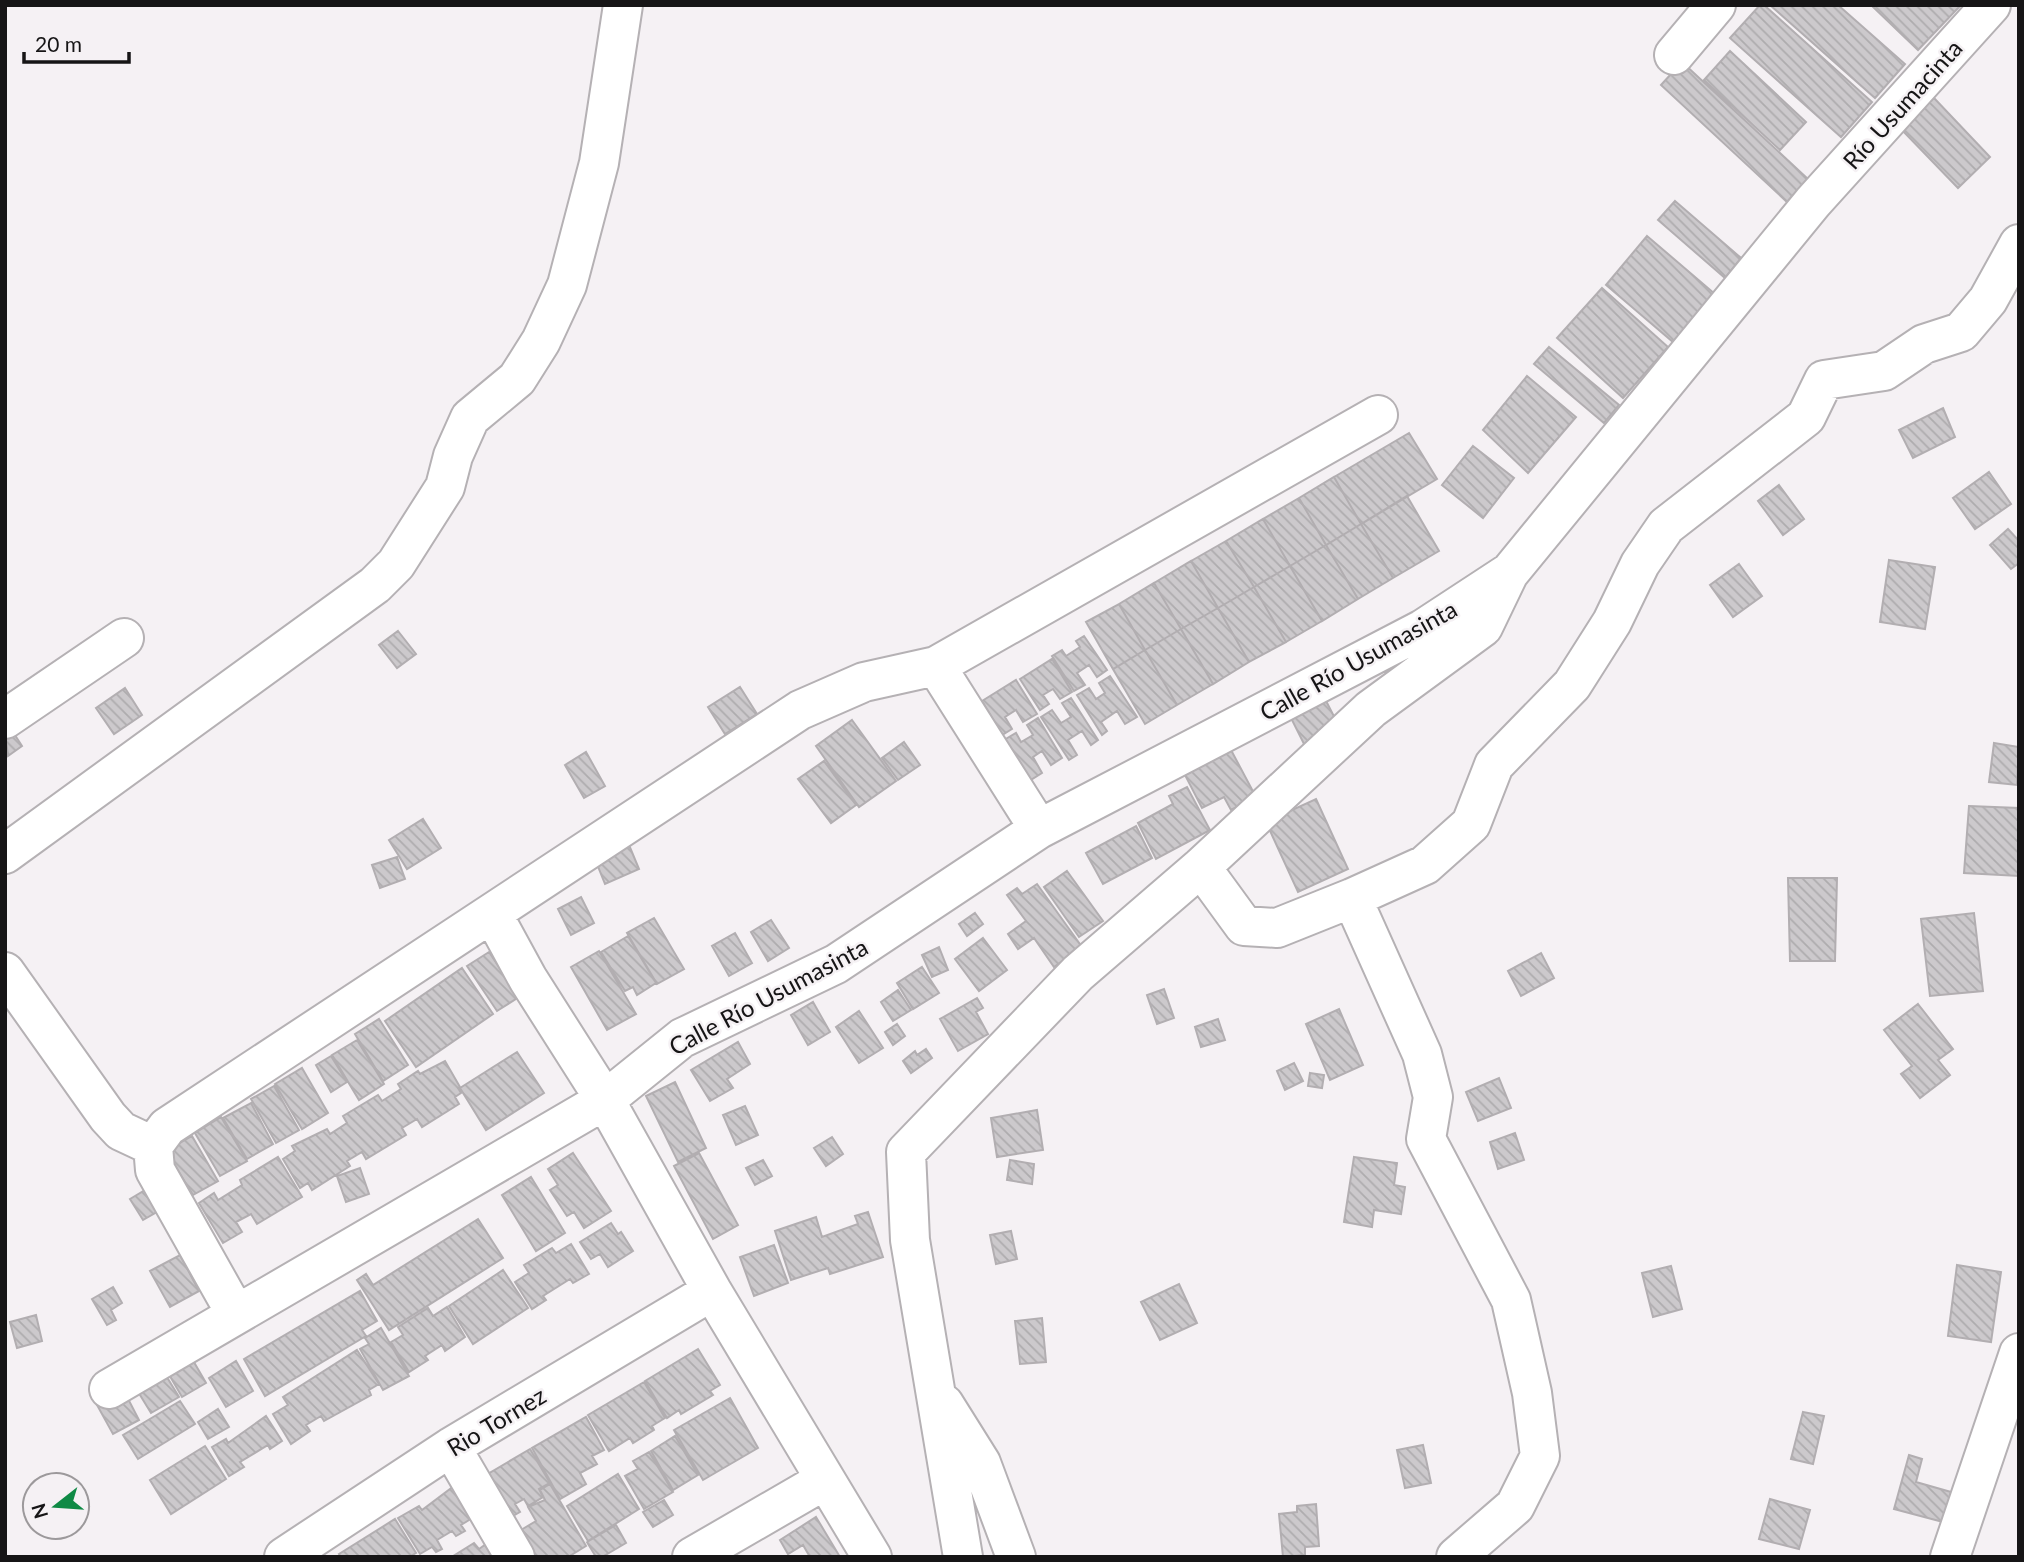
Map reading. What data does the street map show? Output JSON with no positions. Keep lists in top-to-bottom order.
{
  "streets": {
    "street": ["Río Usumacinta", "Calle Río Usumasinta", "Rio Tornez"]
  },
  "crossings": [
    ["Río Usumacinta", "Calle Río Usumasinta"]
  ],
  "scale_bar": "20 m",
  "north": "left"
}
